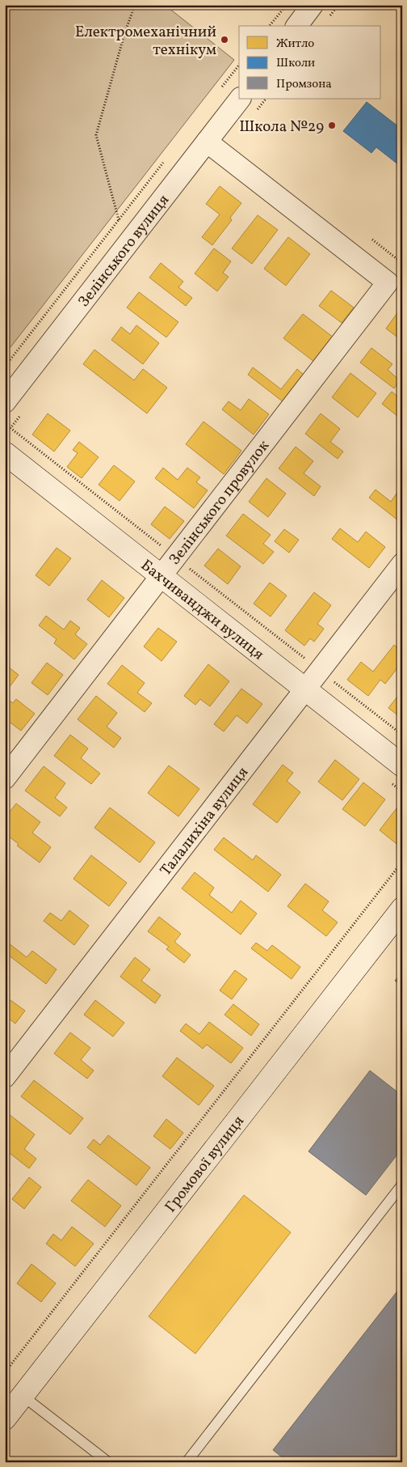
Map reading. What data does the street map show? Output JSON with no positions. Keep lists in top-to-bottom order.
{
  "streets": {
    "street": [
      "Зелінського вулиця",
      "Зелінського провулок",
      "Бахчиванджи вулиця",
      "Талалихіна вулиця",
      "Громової вулиця"
    ]
  },
  "crossings": [
    ["Зелінського вулиця", "Зелінського провулок"],
    ["Зелінського провулок", "Бахчиванджи вулиця"],
    ["Бахчиванджи вулиця", "Талалихіна вулиця"]
  ],
  "places": ["Електромеханічний технікум", "Школа №29"],
  "legend": ["Житло", "Школи", "Промзона"]
}
